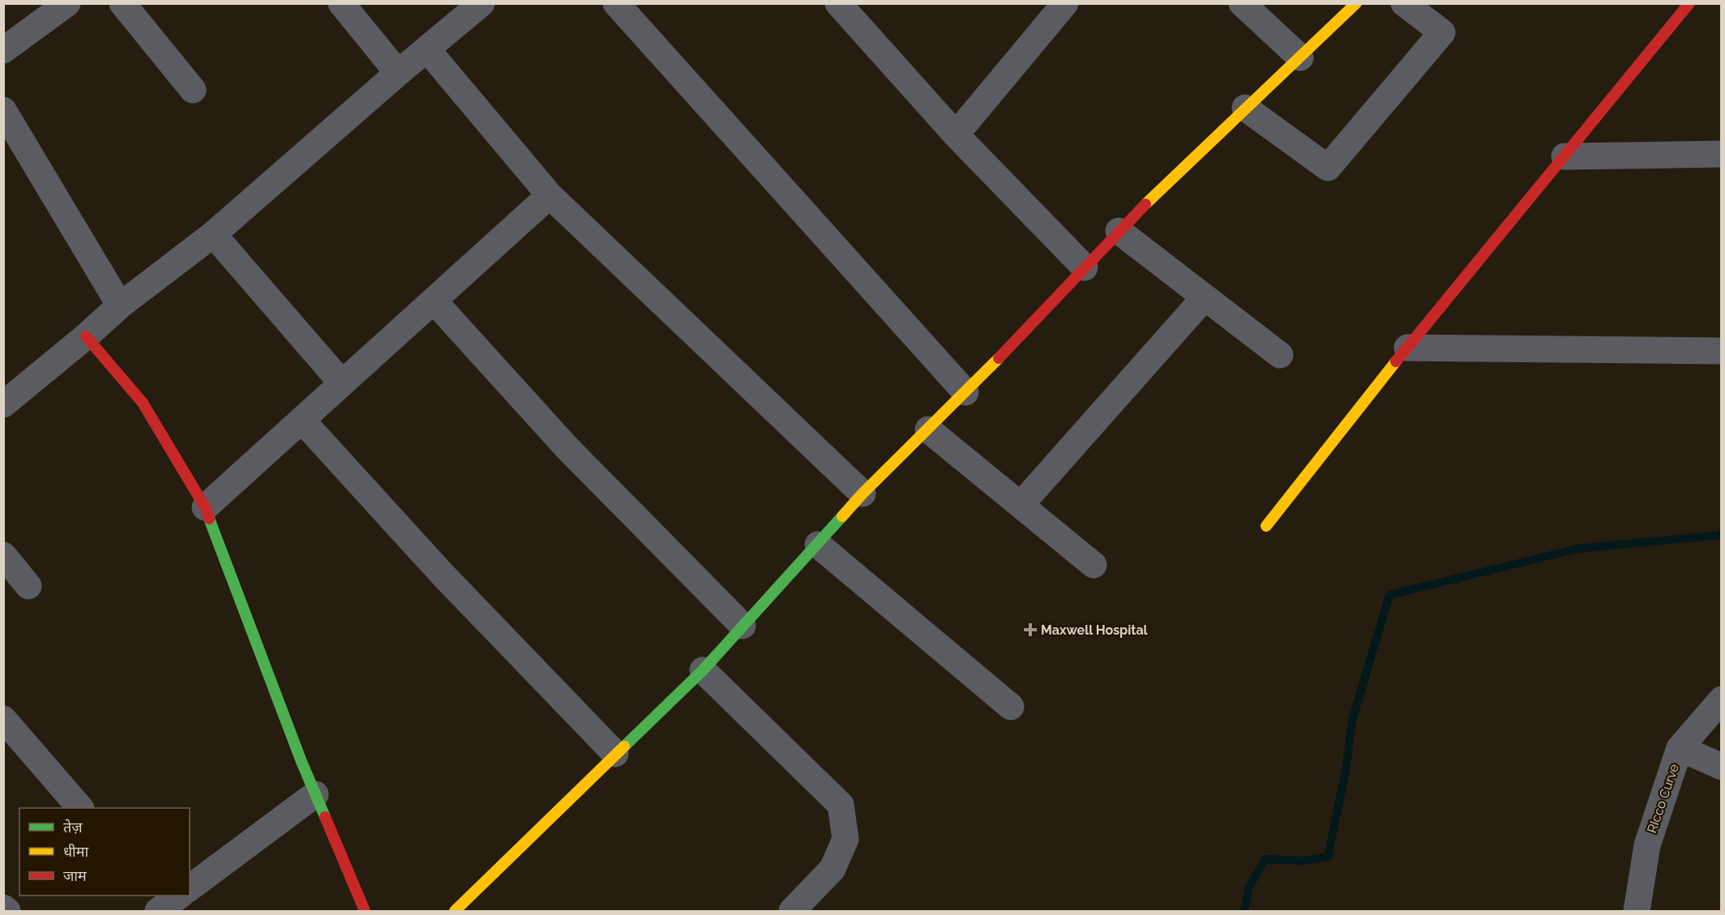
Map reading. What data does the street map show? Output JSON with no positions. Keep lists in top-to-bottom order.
{
  "streets": {
    "street": ["RIcco Curve"]
  },
  "places": {
    "health": ["Maxwell Hospital"]
  },
  "legend": ["तेज़", "धीमा", "जाम"]
}
